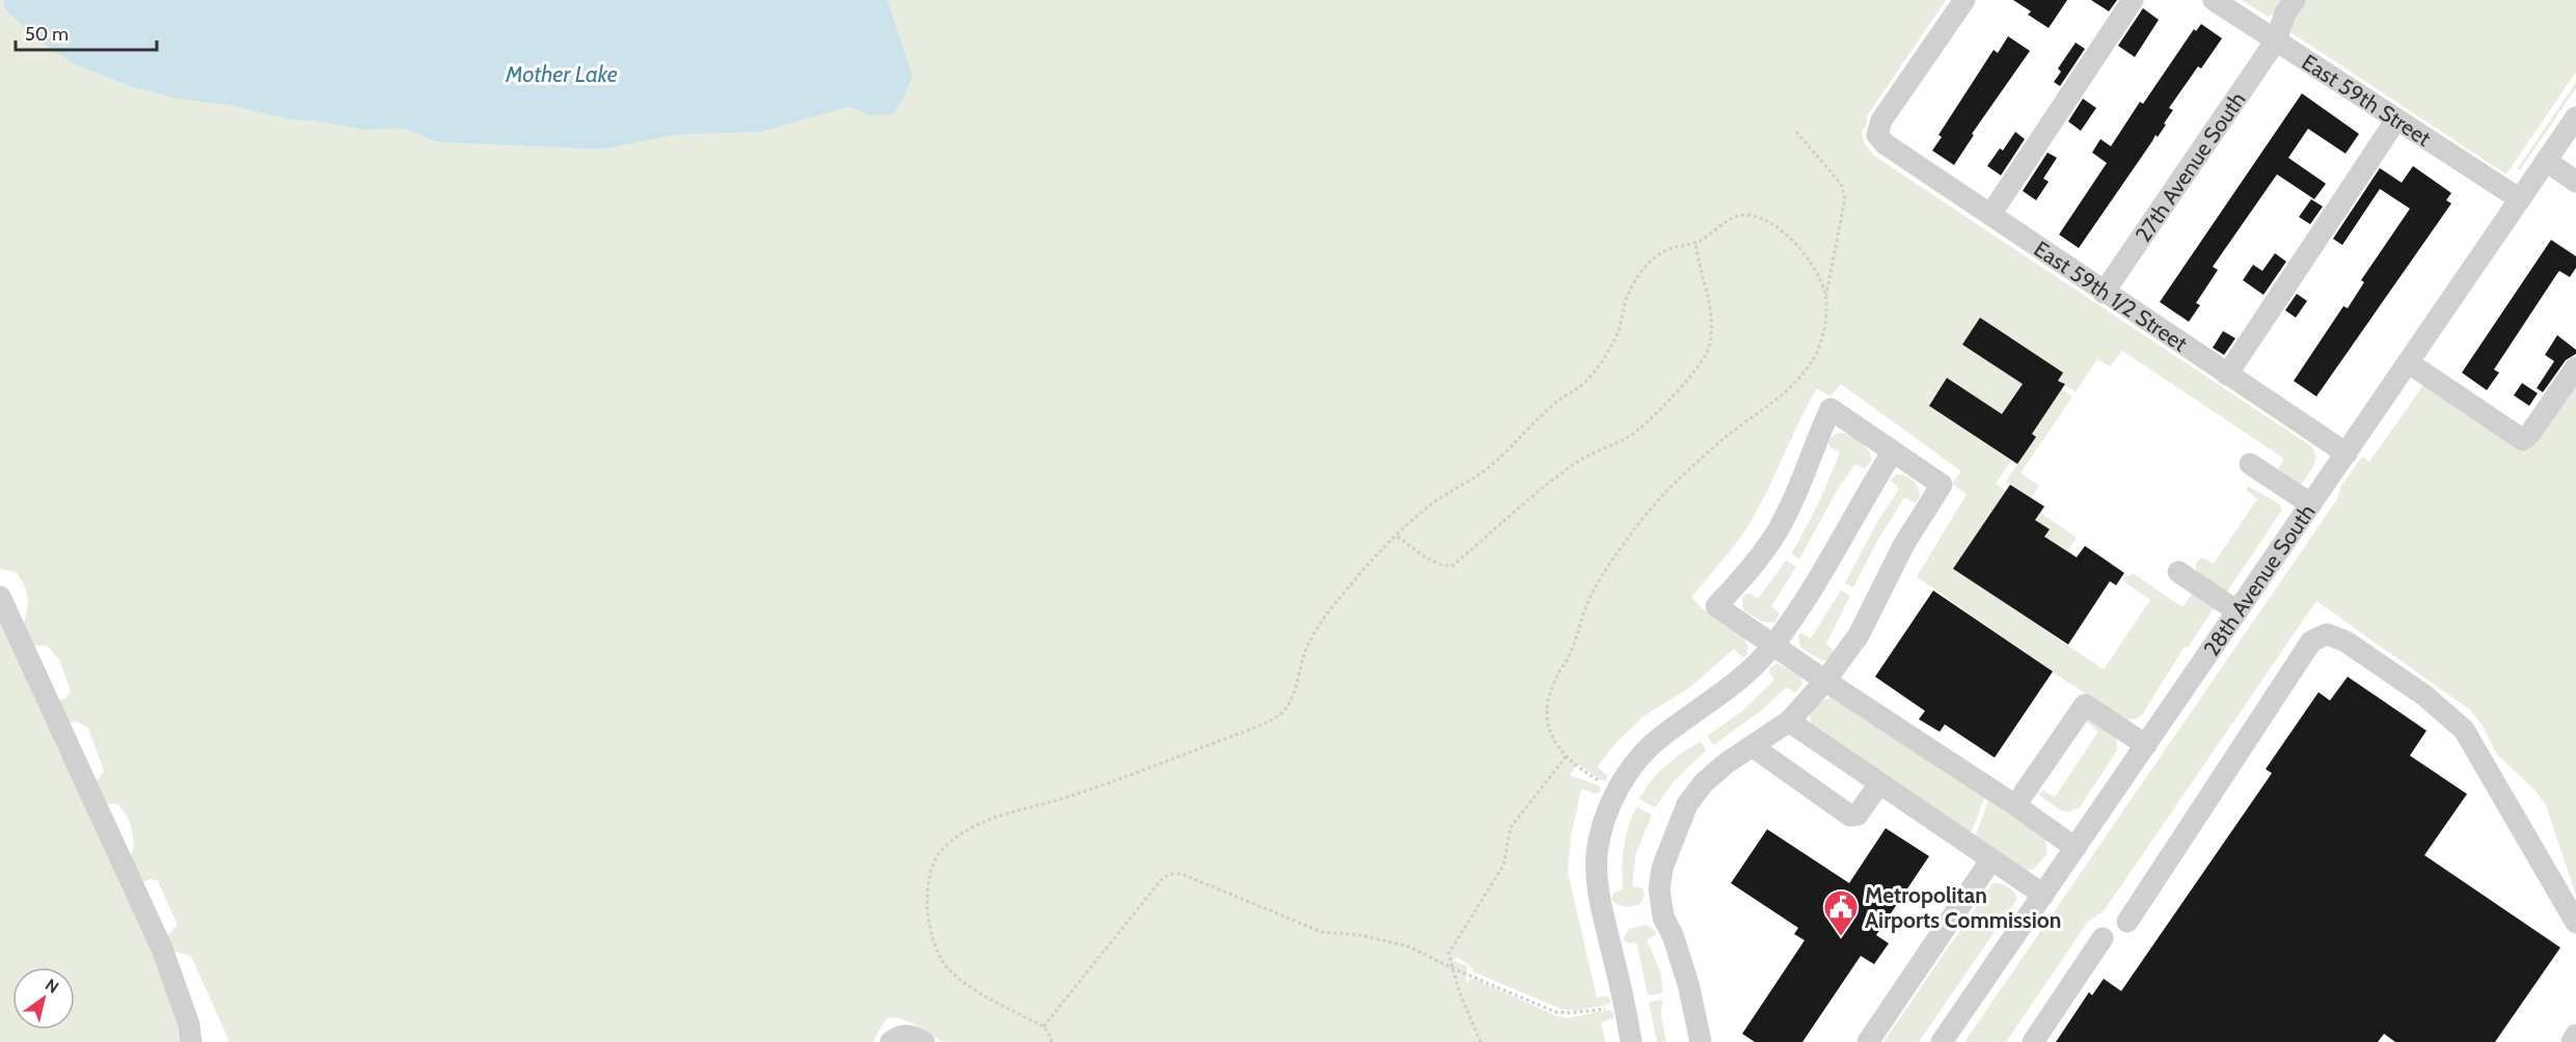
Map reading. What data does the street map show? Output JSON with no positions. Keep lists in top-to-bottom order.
{
  "streets": {
    "street": [
      "East 59th Street",
      "27th Avenue South",
      "East 59th 1/2 Street",
      "28th Avenue South"
    ]
  },
  "crossings": [
    ["East 59th Street", "27th Avenue South"],
    ["East 59th Street", "28th Avenue South"],
    ["27th Avenue South", "East 59th 1/2 Street"],
    ["East 59th 1/2 Street", "28th Avenue South"]
  ],
  "water": ["Mother Lake"],
  "places": {
    "public building": ["Metropolitan Airports Commission"]
  },
  "scale_bar": "50 m",
  "north": "top right"
}
